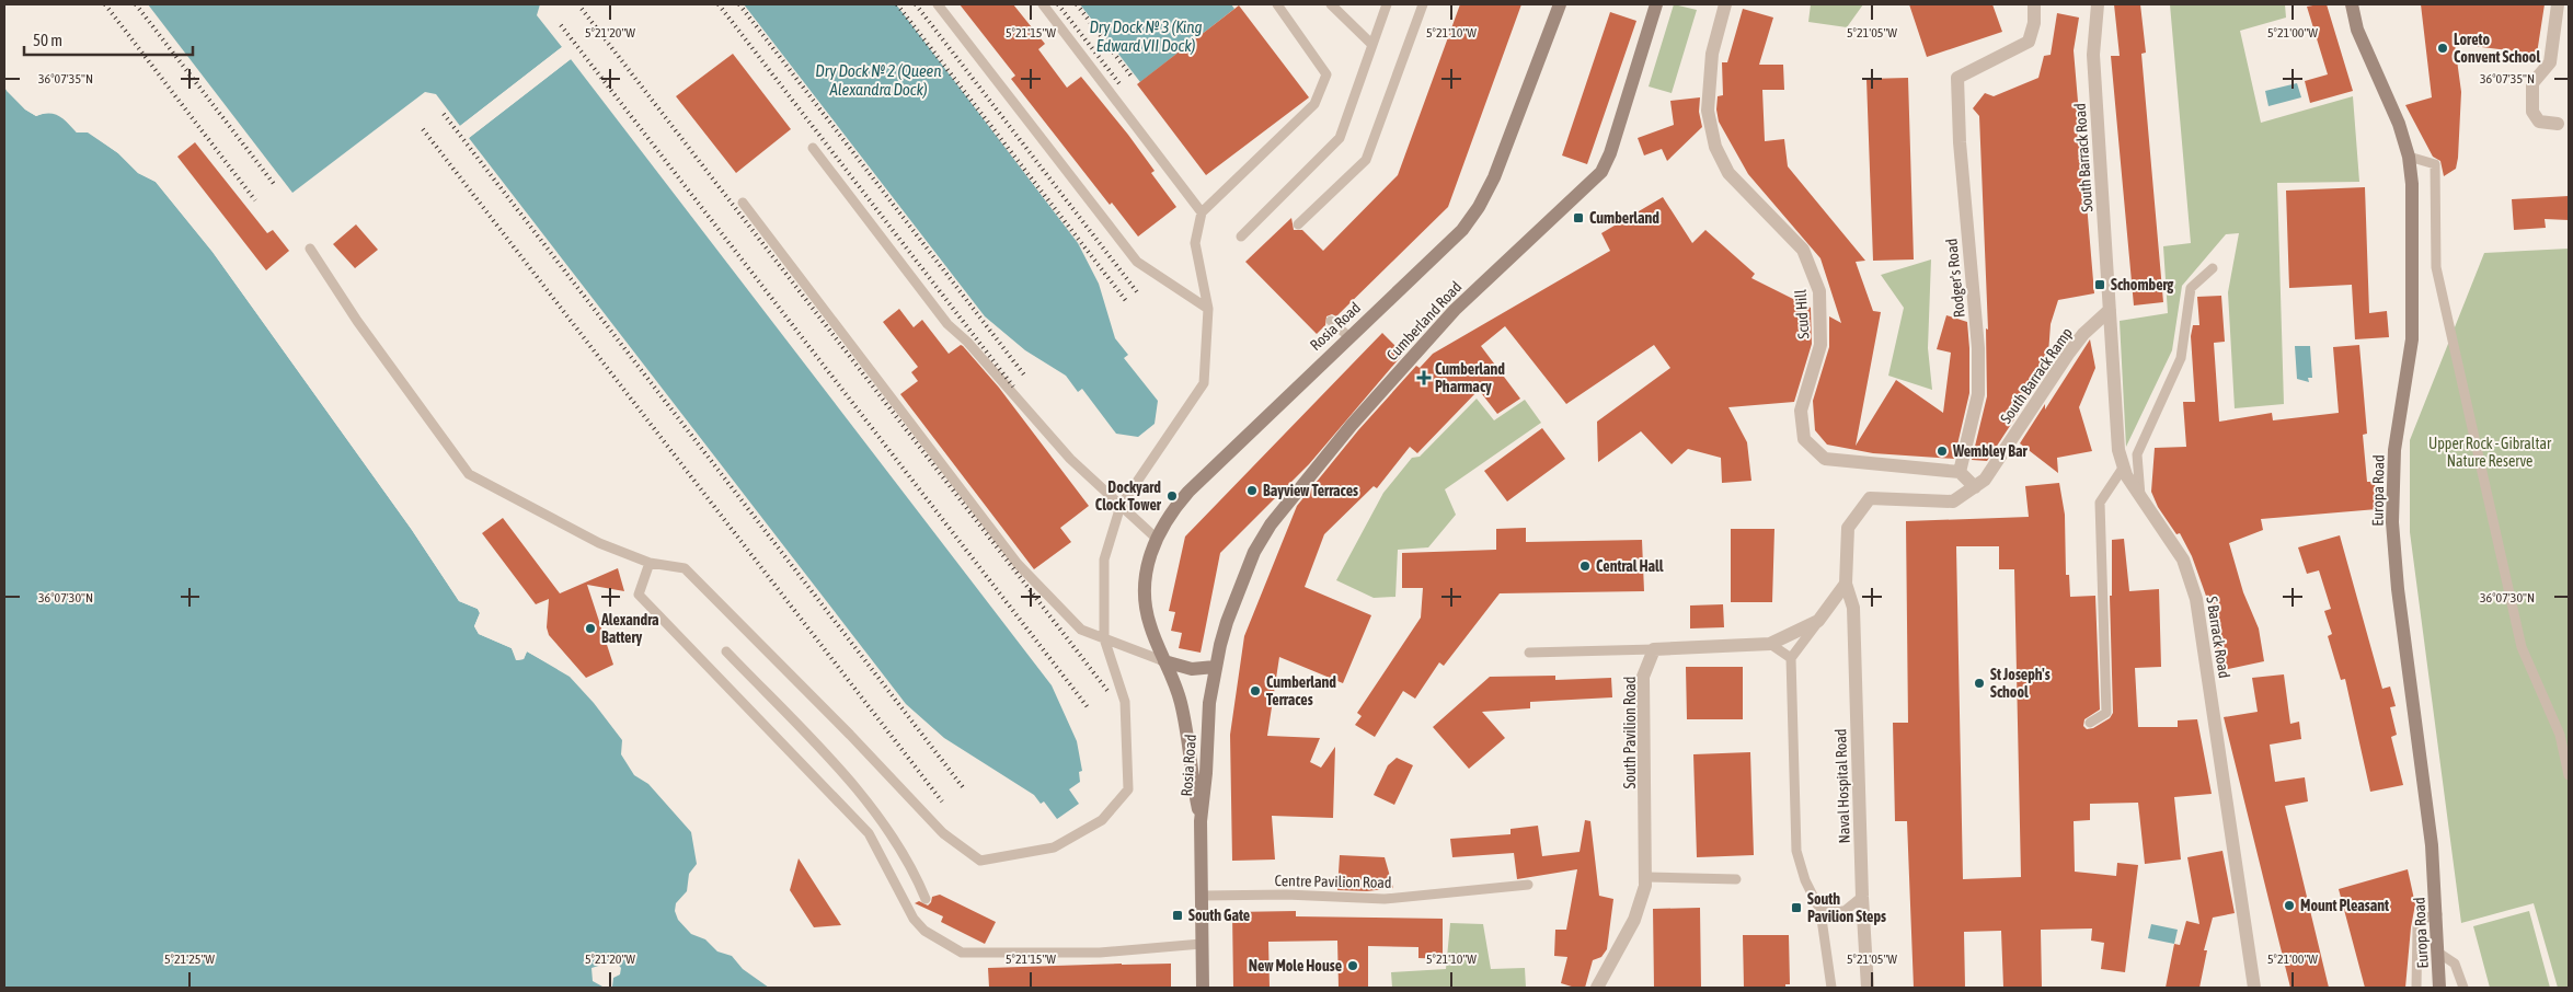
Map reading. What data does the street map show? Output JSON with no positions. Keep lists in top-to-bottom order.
{
  "streets": {
    "main road": ["Cumberland Road", "Rosia Road", "Europa Road"],
    "street": [
      "South Barrack Road",
      "Rodger's Road",
      "Scud Hill",
      "South Barrack Ramp",
      "S Barrack Road",
      "South Pavilion Road",
      "Naval Hospital Road"
    ],
    "lane": ["Centre Pavilion Road"]
  },
  "crossings": [
    ["South Barrack Road", "South Barrack Ramp"],
    ["South Barrack Road", "S Barrack Road"],
    ["Rodger's Road", "Scud Hill"],
    ["Cumberland Road", "Rosia Road"],
    ["Rosia Road", "Centre Pavilion Road"],
    ["South Barrack Ramp", "S Barrack Road"],
    ["South Barrack Ramp", "Naval Hospital Road"]
  ],
  "water": ["Dry Dock № 3 (King Edward VII Dock)", "Dry Dock № 2 (Queen Alexandra Dock)"],
  "parks": ["Upper Rock - Gibraltar Nature Reserve"],
  "places": {
    "other": [
      "Loreto Convent School",
      "Wembley Bar",
      "Bayview Terraces",
      "Dockyard Clock Tower",
      "Central Hall",
      "Alexandra Battery",
      "St Joseph's School",
      "Cumberland Terraces",
      "Mount Pleasant",
      "New Mole House"
    ],
    "transit": [
      "Cumberland",
      "Schomberg",
      "South Pavilion Steps",
      "South Gate"
    ],
    "health": ["Cumberland Pharmacy"]
  },
  "scale_bar": "50 m",
  "coordinates": [
    "5°21'20\"W",
    "5°21'15\"W",
    "5°21'10\"W",
    "5°21'05\"W",
    "5°21'00\"W",
    "36°07'35\"N",
    "36°07'30\"N",
    "5°21'25\"W"
  ]
}
